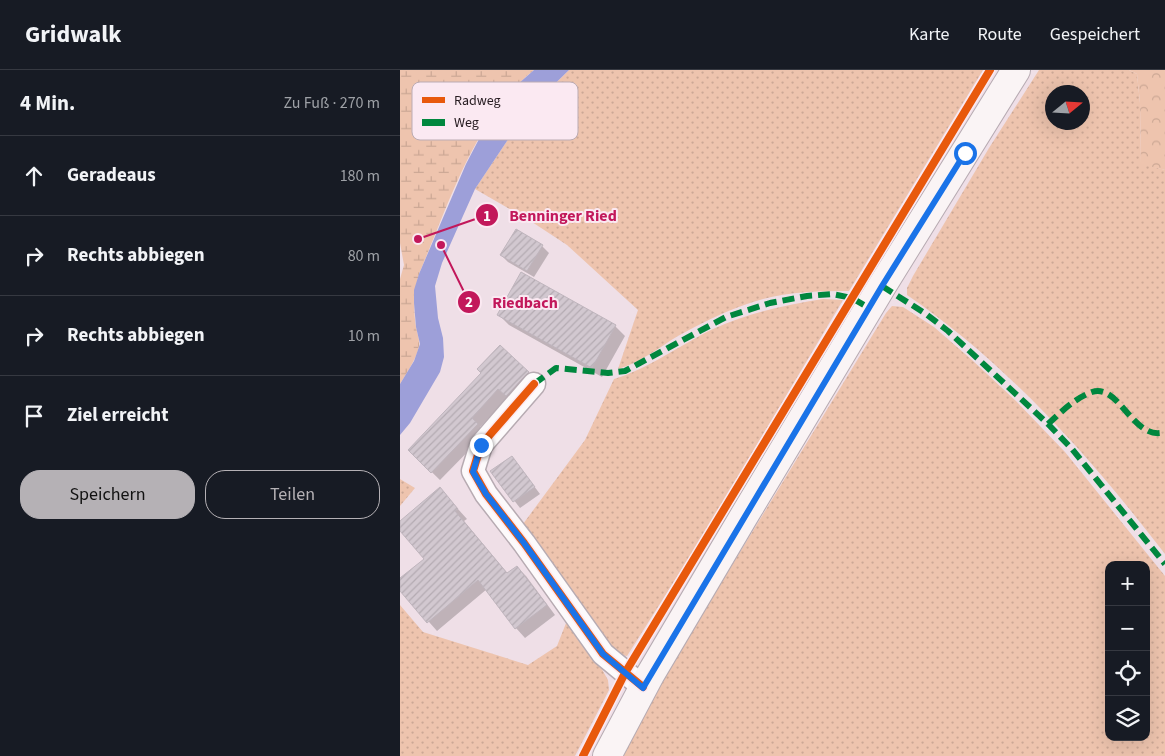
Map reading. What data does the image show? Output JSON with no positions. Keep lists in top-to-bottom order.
{
  "places": ["Benninger Ried", "Riedbach"],
  "legend": ["Radweg", "Weg"],
  "north": "right",
  "page": {
    "header": "Gridwalk",
    "nav": ["Karte", "Route", "Gespeichert"],
    "heading": ["4 Min.", "Zu Fuß · 270 m"],
    "list": [
      ["Geradeaus", "180 m"],
      ["Rechts abbiegen", "80 m"],
      ["Rechts abbiegen", "10 m"],
      "Ziel erreicht"
    ],
    "buttons": ["Speichern", "Teilen"],
    "map_buttons": ["+", "−"]
  }
}
